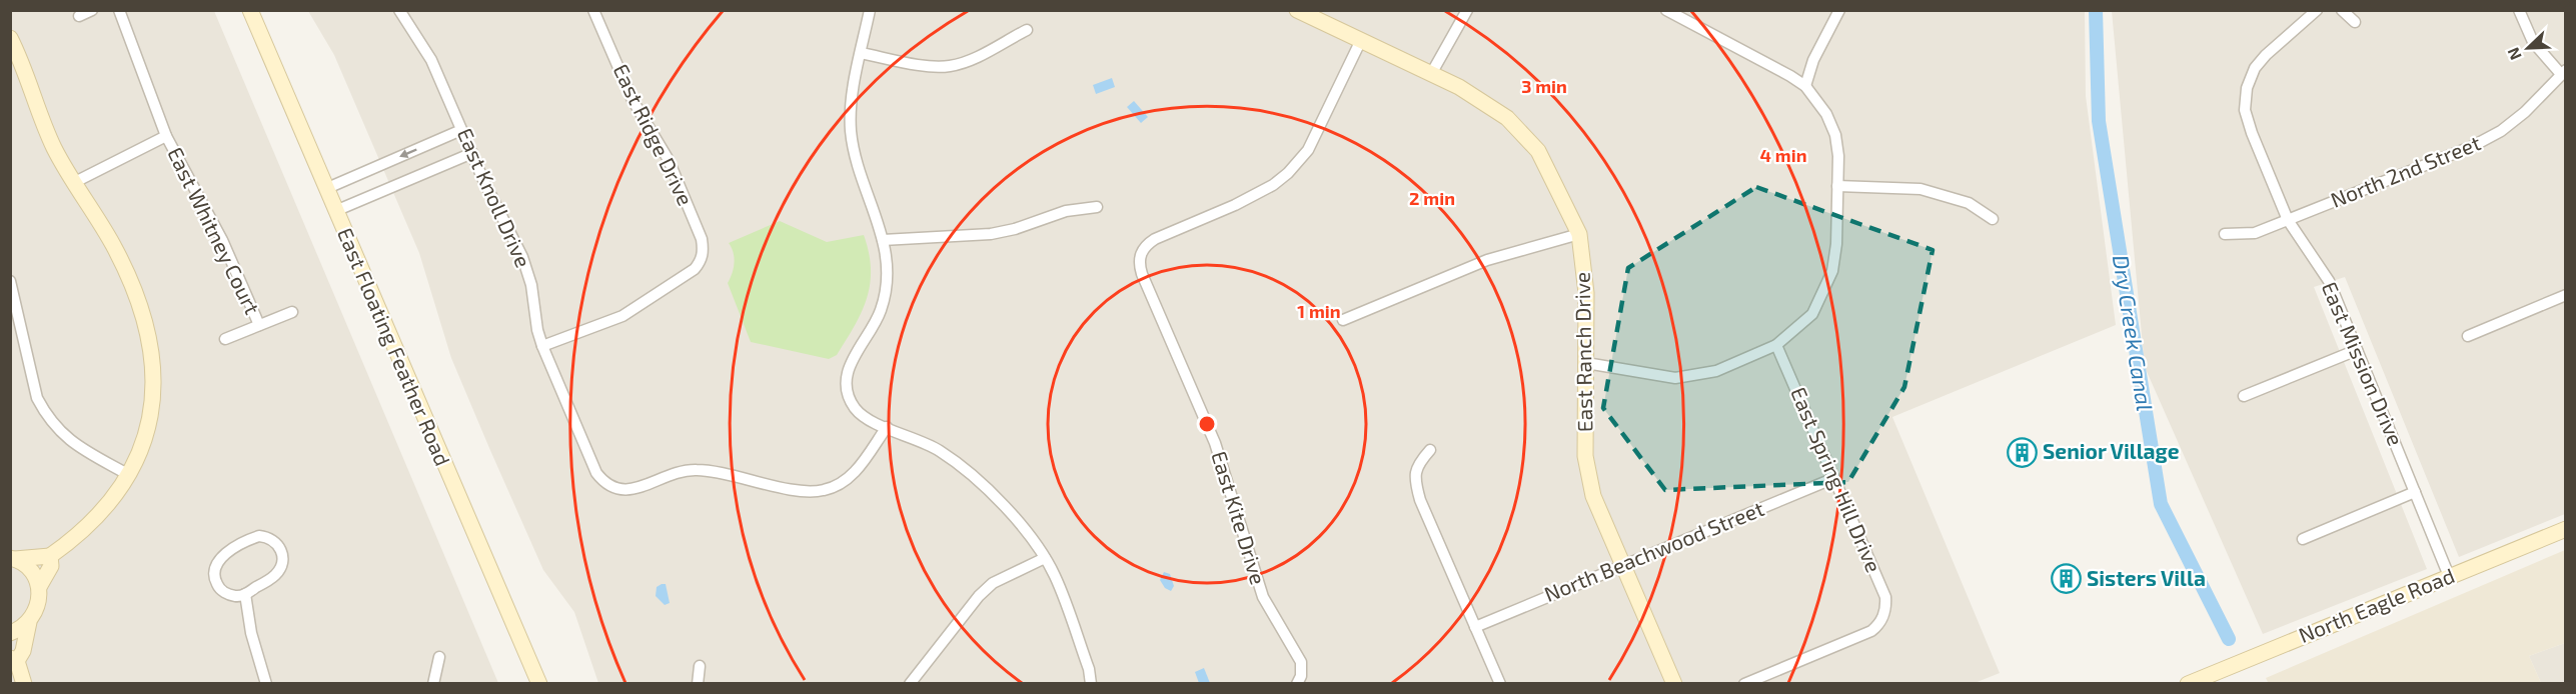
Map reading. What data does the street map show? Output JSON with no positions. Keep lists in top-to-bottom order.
{
  "streets": {
    "street": [
      "East Ridge Drive",
      "North 2nd Street",
      "East Knoll Drive",
      "East Whitney Court",
      "East Floating Feather Road",
      "East Ranch Drive",
      "East Mission Drive",
      "East Spring Hill Drive",
      "East Kite Drive",
      "North Beachwood Street",
      "North Eagle Road"
    ]
  },
  "crossings": [
    ["East Ridge Drive", "East Knoll Drive"],
    ["North 2nd Street", "East Mission Drive"],
    ["East Ranch Drive", "East Kite Drive"],
    ["East Ranch Drive", "North Beachwood Street"],
    ["East Mission Drive", "North Eagle Road"],
    ["East Spring Hill Drive", "North Beachwood Street"]
  ],
  "water": ["Dry Creek Canal"],
  "places": {
    "building": ["Senior Village", "Sisters Villa"]
  },
  "north": "bottom left",
  "rings": [
    "3 min",
    "4 min",
    "2 min",
    "1 min"
  ]
}
